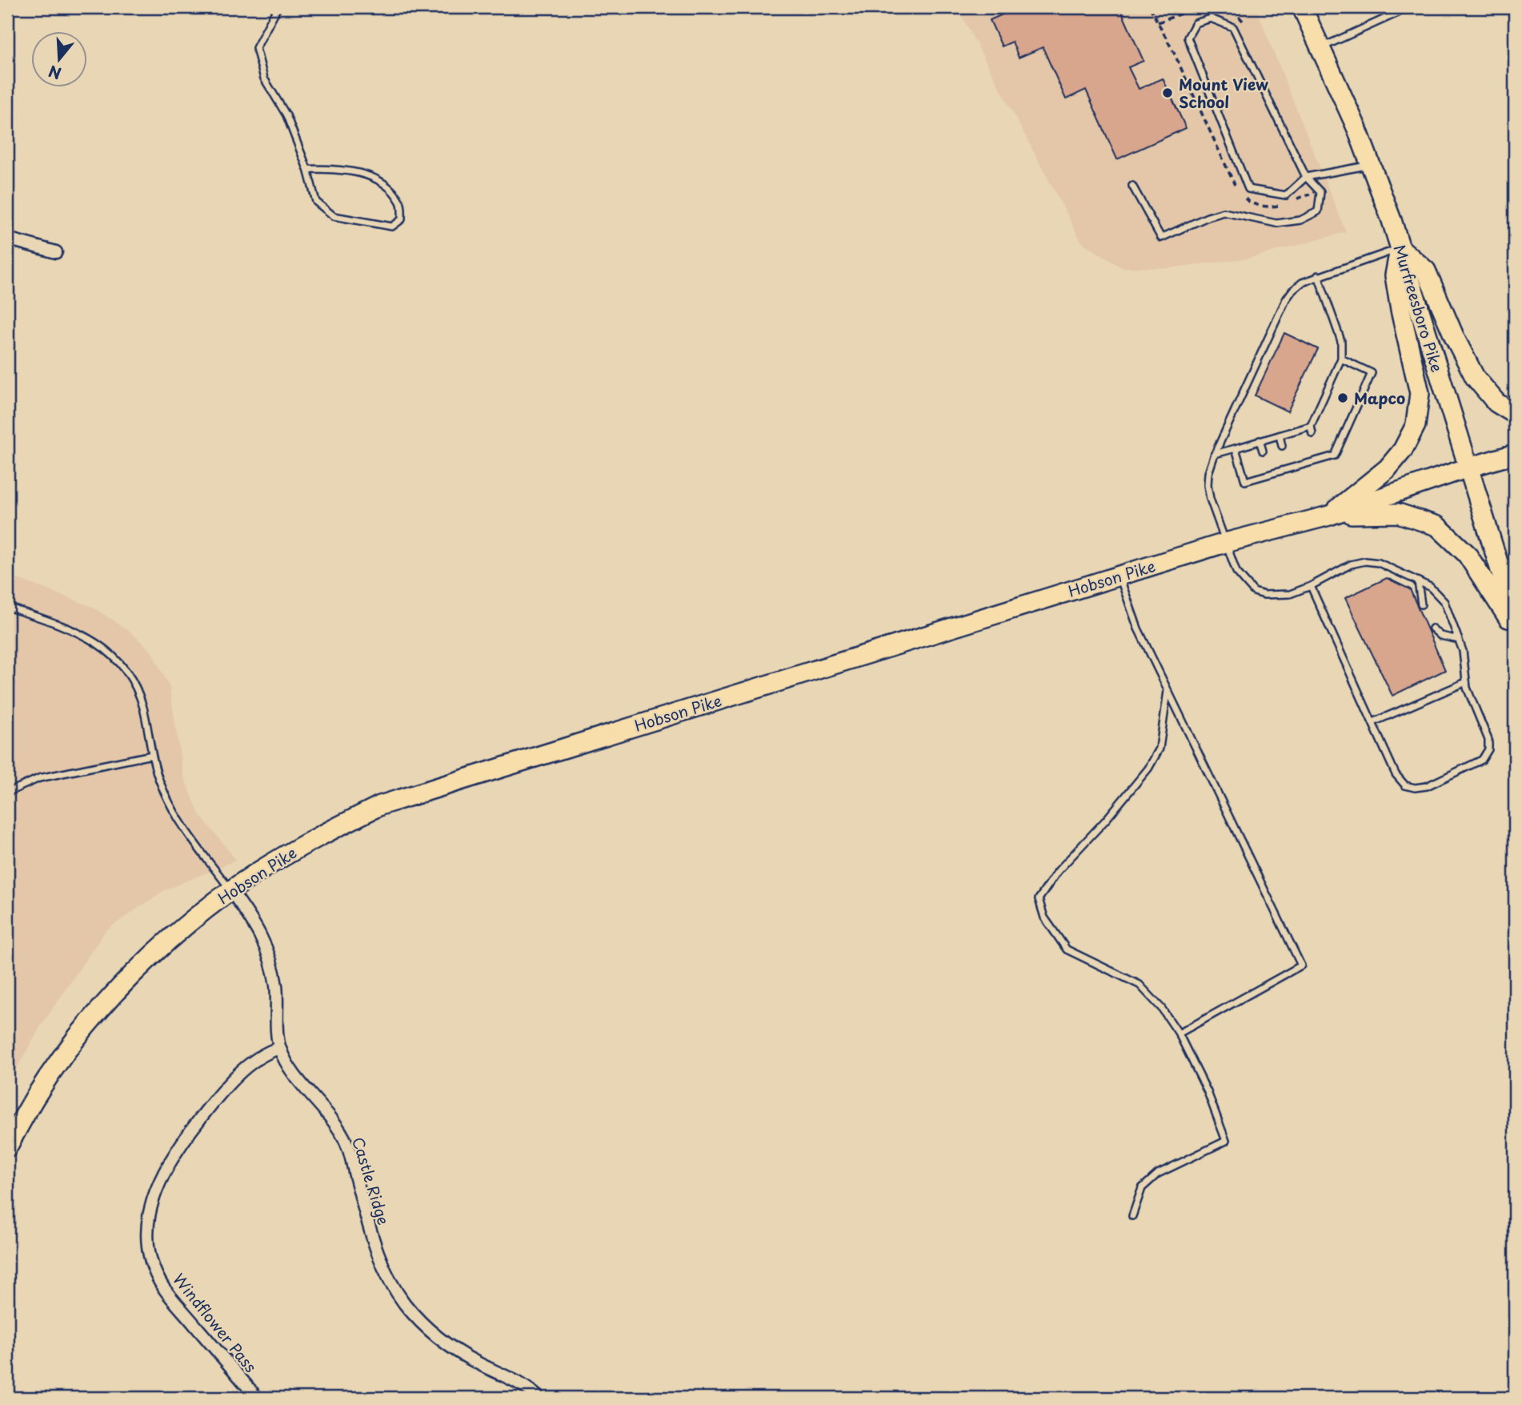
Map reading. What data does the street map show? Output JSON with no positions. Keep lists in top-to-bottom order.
{
  "streets": {
    "main road": ["Murfreesboro Pike", "Hobson Pike"],
    "street": ["Castle Ridge", "Windflower Pass"]
  },
  "crossings": [
    ["Murfreesboro Pike", "Hobson Pike"],
    ["Hobson Pike", "Castle Ridge"],
    ["Castle Ridge", "Windflower Pass"]
  ],
  "places": ["Mount View School", "Mapco"],
  "north": "bottom"
}
